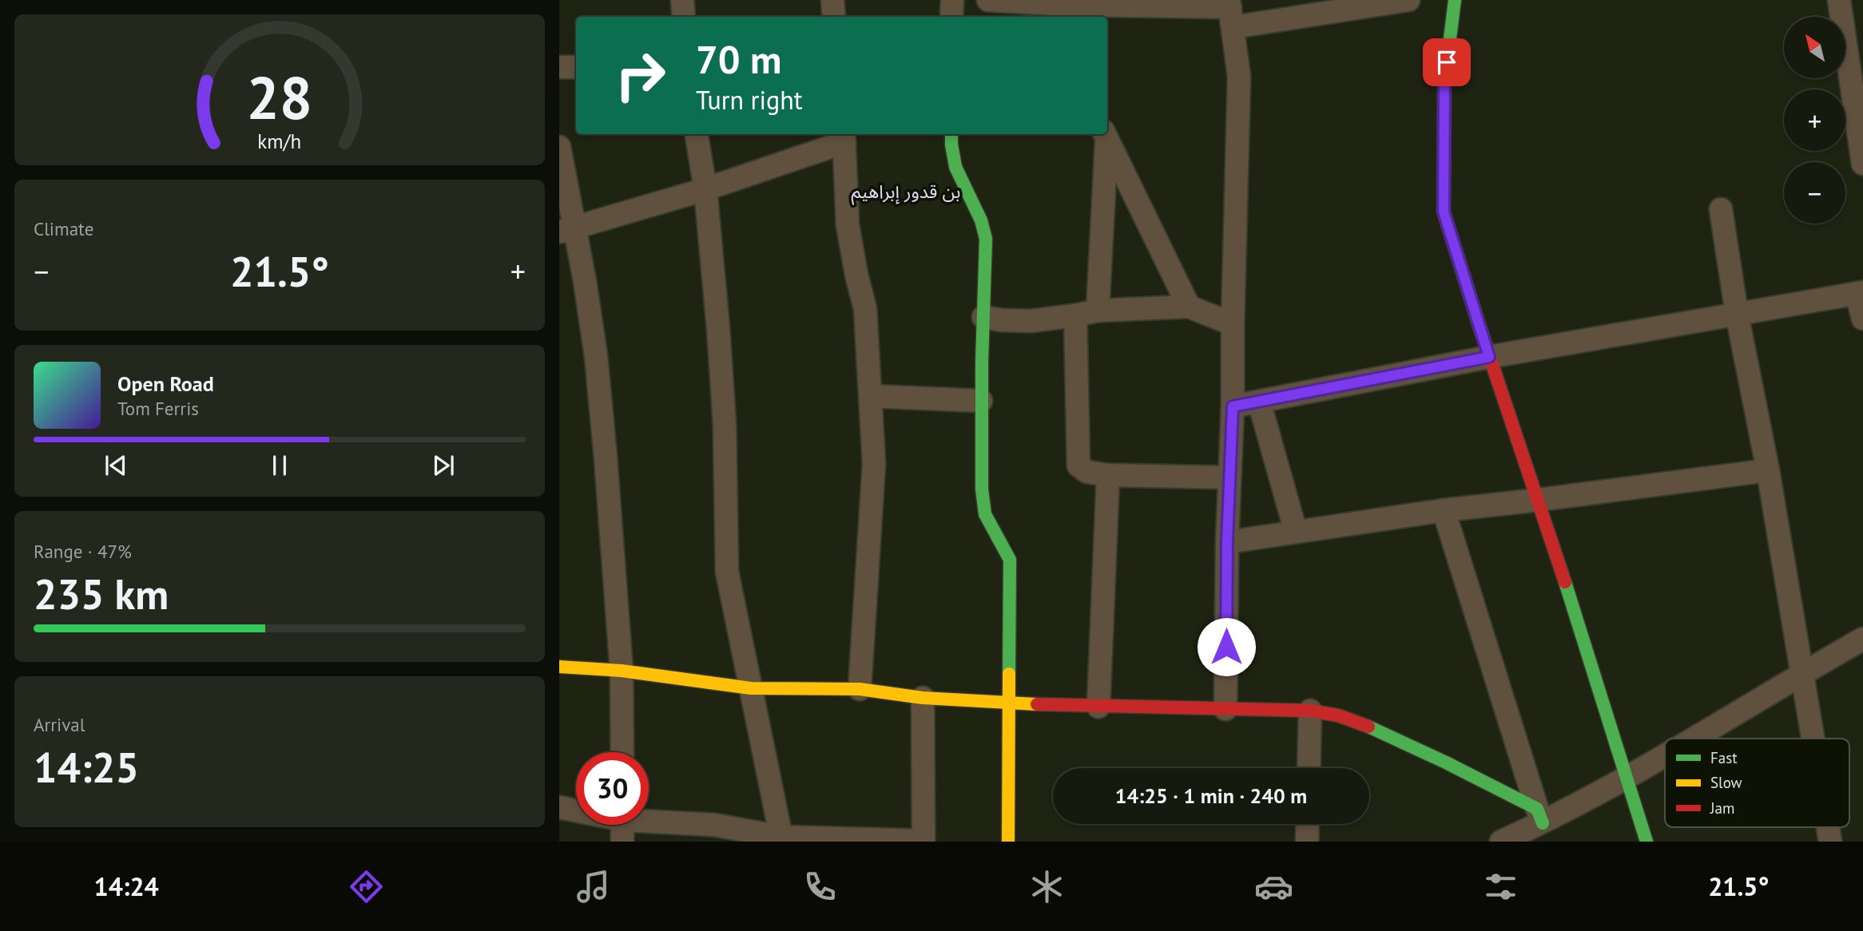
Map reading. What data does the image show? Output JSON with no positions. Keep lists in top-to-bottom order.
{
  "districts": ["بن قدور إبراهيم"],
  "legend": ["Fast", "Slow", "Jam"],
  "north": "top left",
  "page": {
    "map_buttons": ["+", "−"],
    "turn": ["70 m", "Turn right"],
    "tile": [
      "Climate",
      ["Range · 47%", "235 km"],
      ["Arrival", "14:25"]
    ],
    "heat": ["−", "21.5°", "+"],
    "song": ["Open Road", "Tom Ferris"],
    "limit": "30",
    "trip": "14:25 · 1 min · 240 m",
    "tabs": ["14:24", "21.5°"],
    "gauge": ["28", "km/h"]
  }
}
